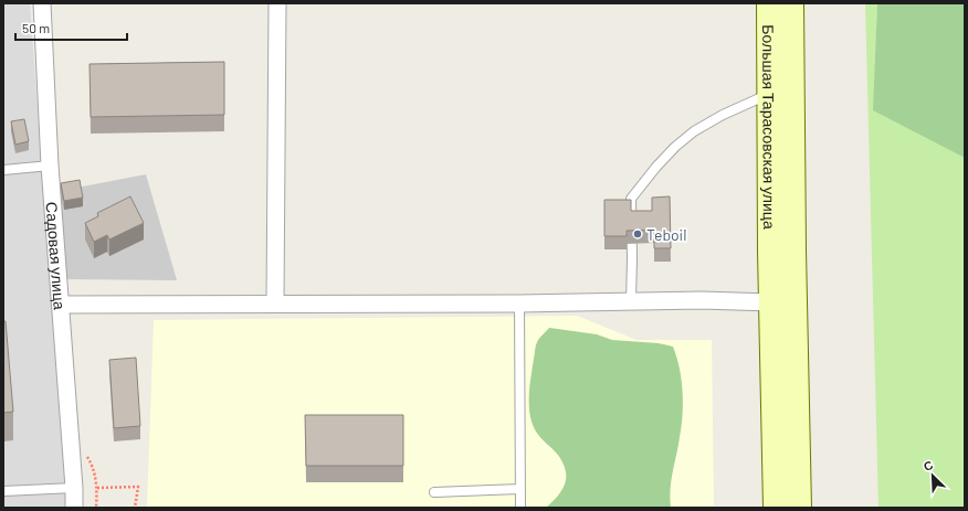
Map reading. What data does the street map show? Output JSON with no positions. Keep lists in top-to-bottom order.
{
  "streets": {
    "street": ["Большая Тарасовская улица", "Садовая улица"]
  },
  "places": ["Teboil"],
  "scale_bar": "50 m",
  "north": "top left"
}
